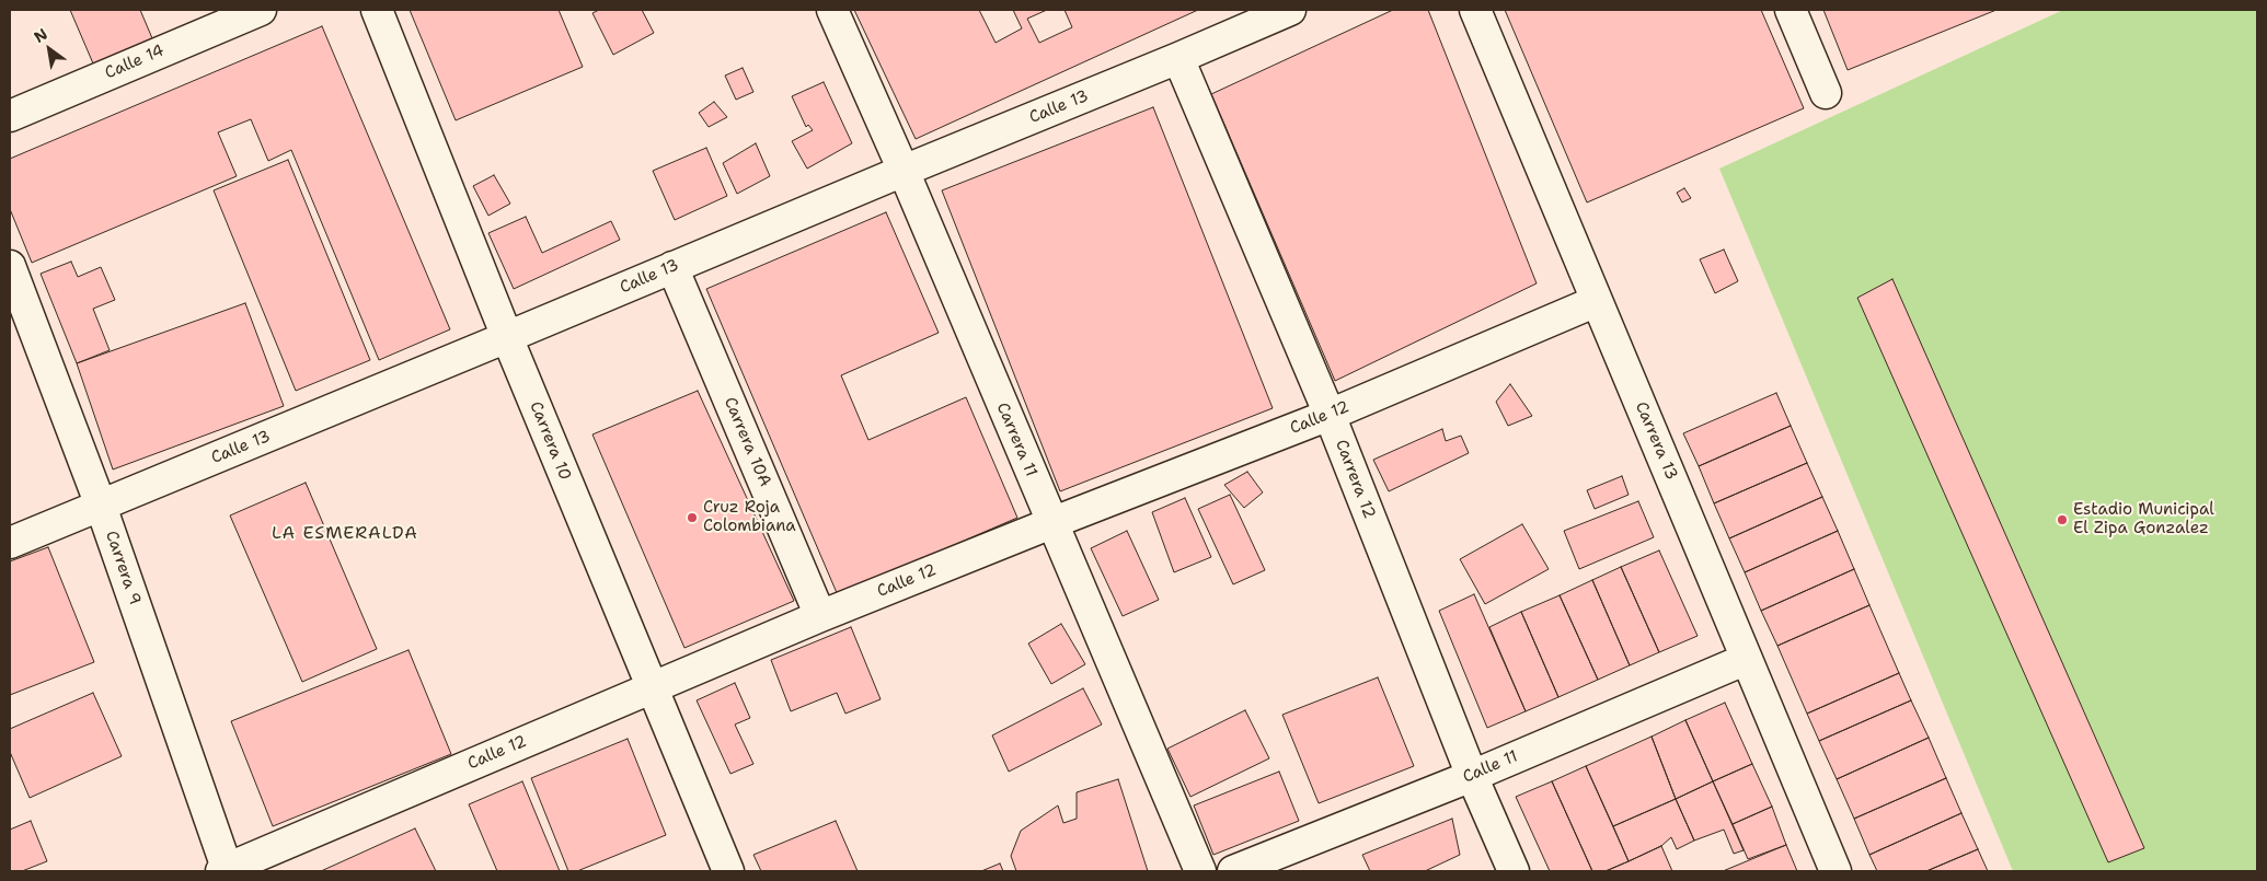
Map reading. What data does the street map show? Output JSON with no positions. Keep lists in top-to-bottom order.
{
  "streets": {
    "street": [
      "Calle 14",
      "Calle 13",
      "Calle 12",
      "Carrera 11",
      "Carrera 10",
      "Carrera 13",
      "Carrera 10A",
      "Carrera 12",
      "Carrera 9",
      "Calle 11"
    ]
  },
  "crossings": [
    ["Calle 13", "Carrera 11"],
    ["Calle 13", "Carrera 10"],
    ["Calle 13", "Carrera 10A"],
    ["Calle 13", "Carrera 12"],
    ["Calle 13", "Carrera 9"],
    ["Calle 12", "Carrera 11"],
    ["Calle 12", "Carrera 10"],
    ["Calle 12", "Carrera 13"],
    ["Calle 12", "Carrera 10A"],
    ["Calle 12", "Carrera 12"],
    ["Calle 12", "Carrera 9"],
    ["Carrera 13", "Calle 11"],
    ["Carrera 12", "Calle 11"]
  ],
  "districts": ["LA ESMERALDA"],
  "places": ["Cruz Roja Colombiana", "Estadio Municipal El Zipa Gonzalez"],
  "north": "top left"
}
